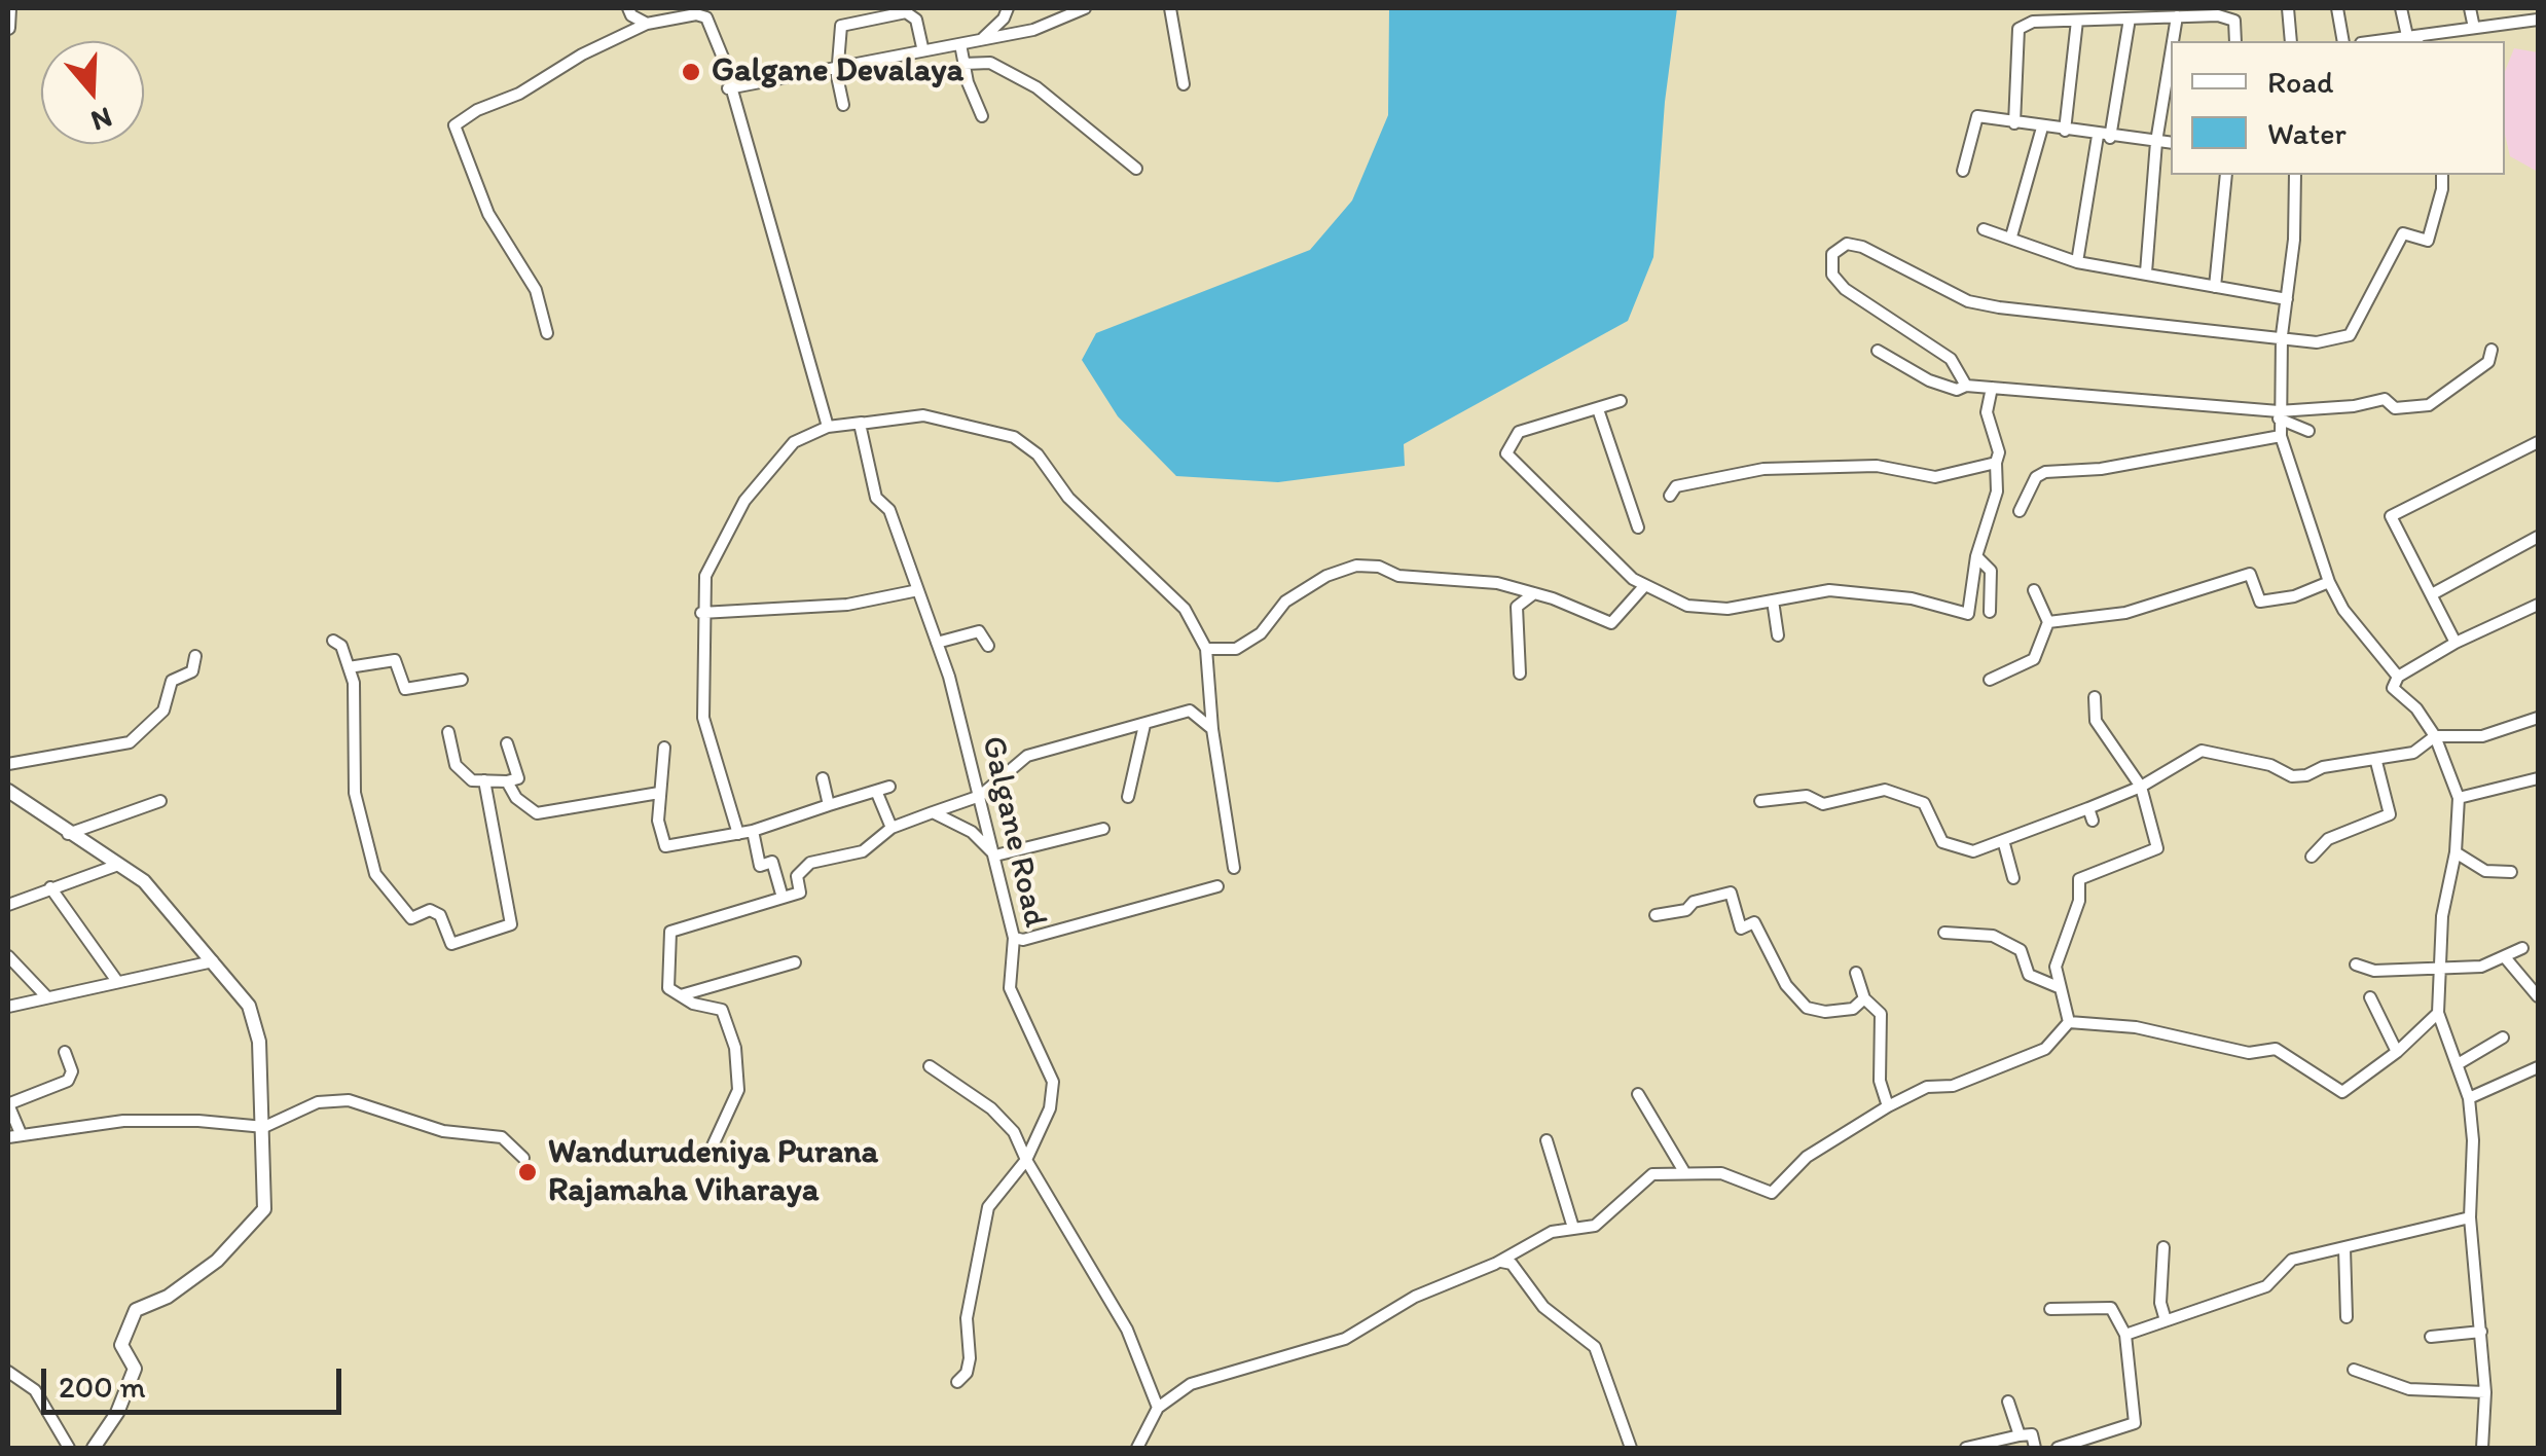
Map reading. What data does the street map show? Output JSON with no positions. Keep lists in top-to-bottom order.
{
  "streets": {
    "street": ["Galgane Road"]
  },
  "places": ["Galgane Devalaya", "Wandurudeniya Purana Rajamaha Viharaya"],
  "legend": ["Road", "Water"],
  "scale_bar": "200 m",
  "north": "bottom"
}
